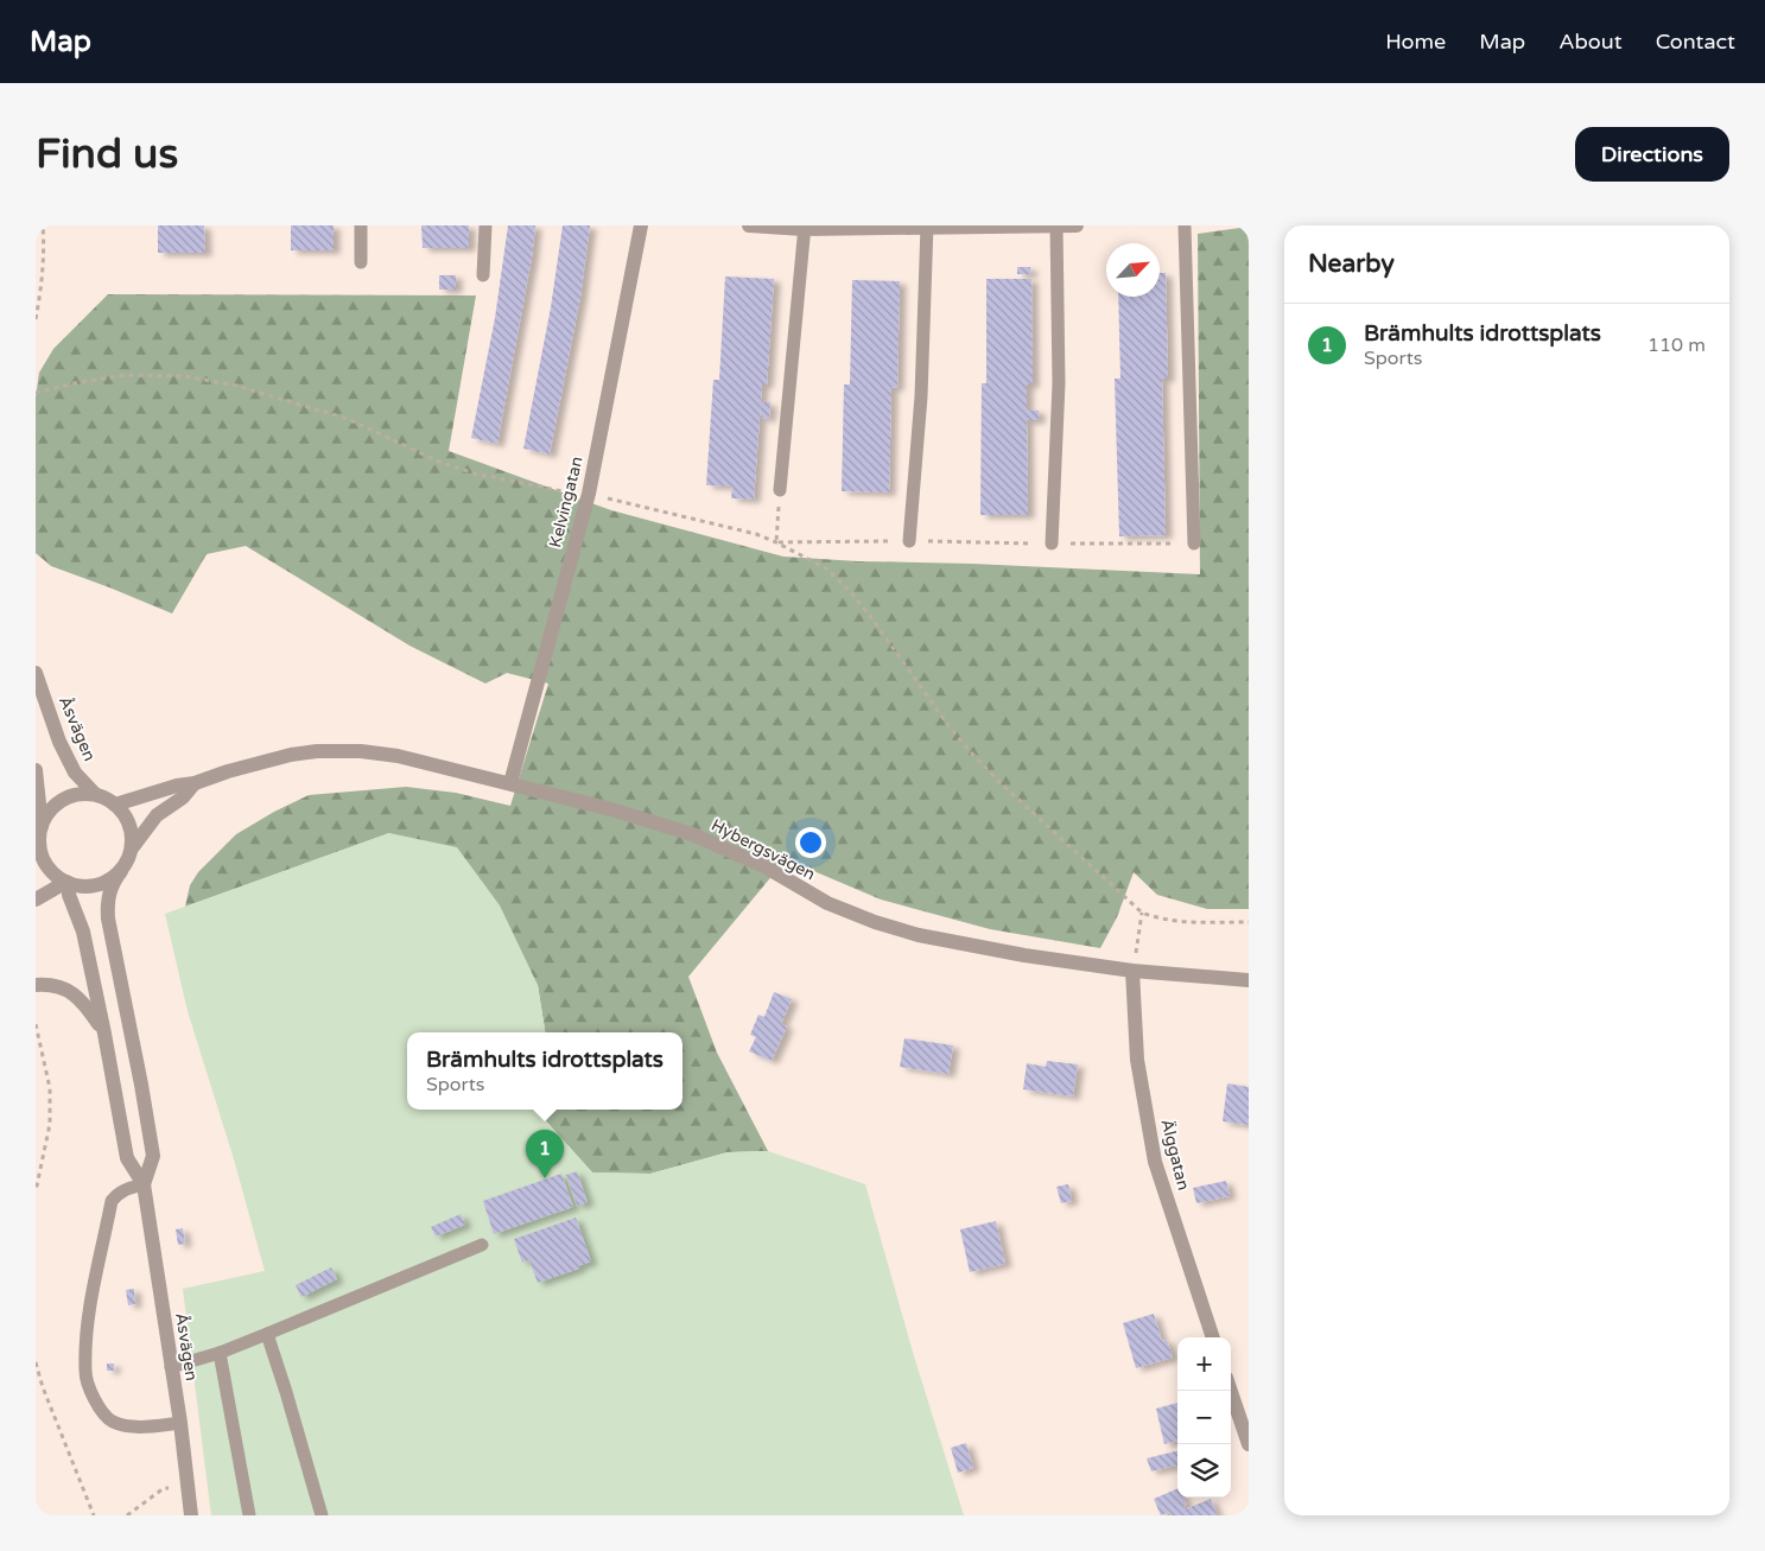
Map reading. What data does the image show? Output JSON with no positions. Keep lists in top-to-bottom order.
{
  "streets": {
    "street": [
      "Kelvingatan",
      "Åsvägen",
      "Hybergsvägen",
      "Älggatan"
    ]
  },
  "crossings": [
    ["Kelvingatan", "Hybergsvägen"],
    ["Åsvägen", "Hybergsvägen"],
    ["Hybergsvägen", "Älggatan"]
  ],
  "north": "top right",
  "page": {
    "header": "Map",
    "nav": [
      "Home",
      "Map",
      "About",
      "Contact"
    ],
    "buttons": "Directions",
    "title": "Find us",
    "heading": "Nearby",
    "list": [
      {
        "mark": "1",
        "name": "Brämhults idrottsplats",
        "note": "Sports",
        "value": "110 m"
      }
    ],
    "popup": ["Brämhults idrottsplats", "Sports"],
    "pins": "1",
    "map_buttons": ["+", "−"]
  }
}
